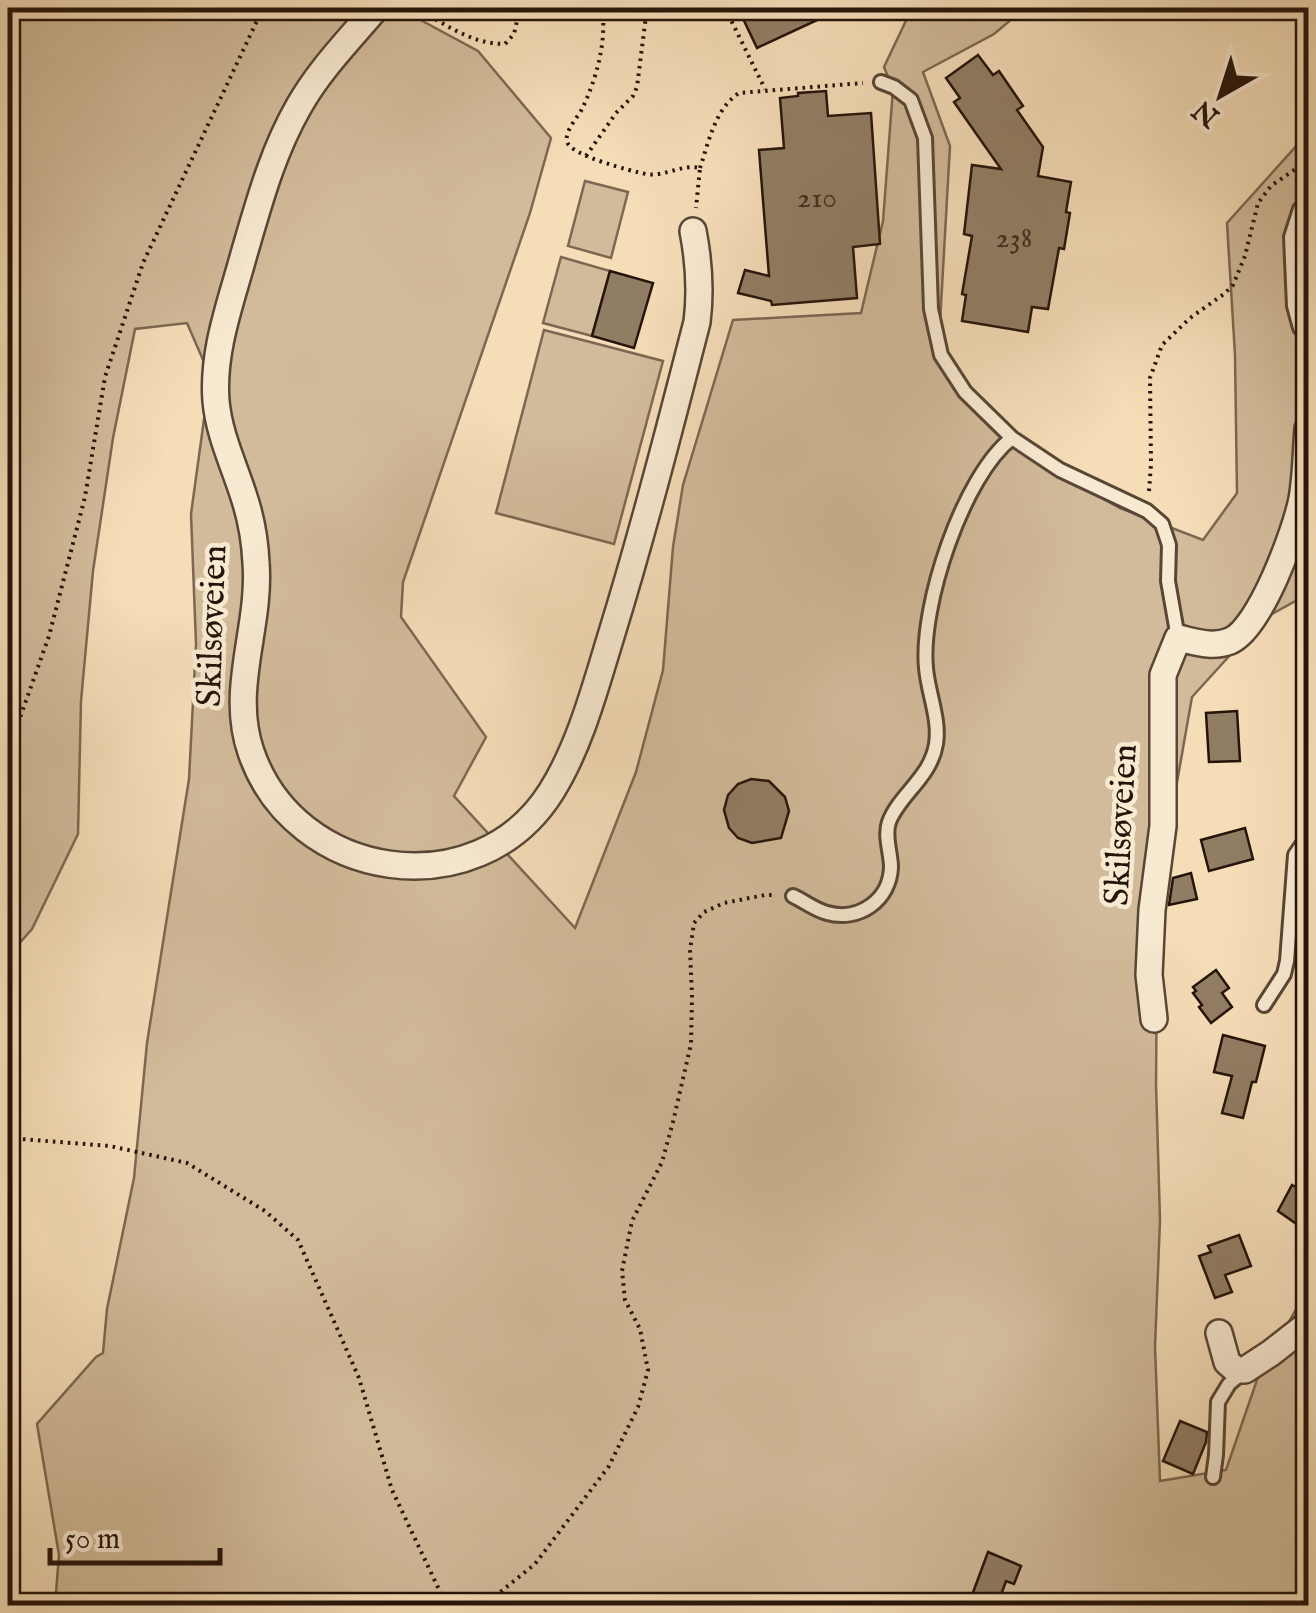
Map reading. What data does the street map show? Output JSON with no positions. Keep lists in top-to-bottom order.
{
  "streets": {
    "street": ["Skilsøveien"]
  },
  "house_numbers": ["210", "238"],
  "scale_bar": "50 m",
  "north": "bottom left"
}
